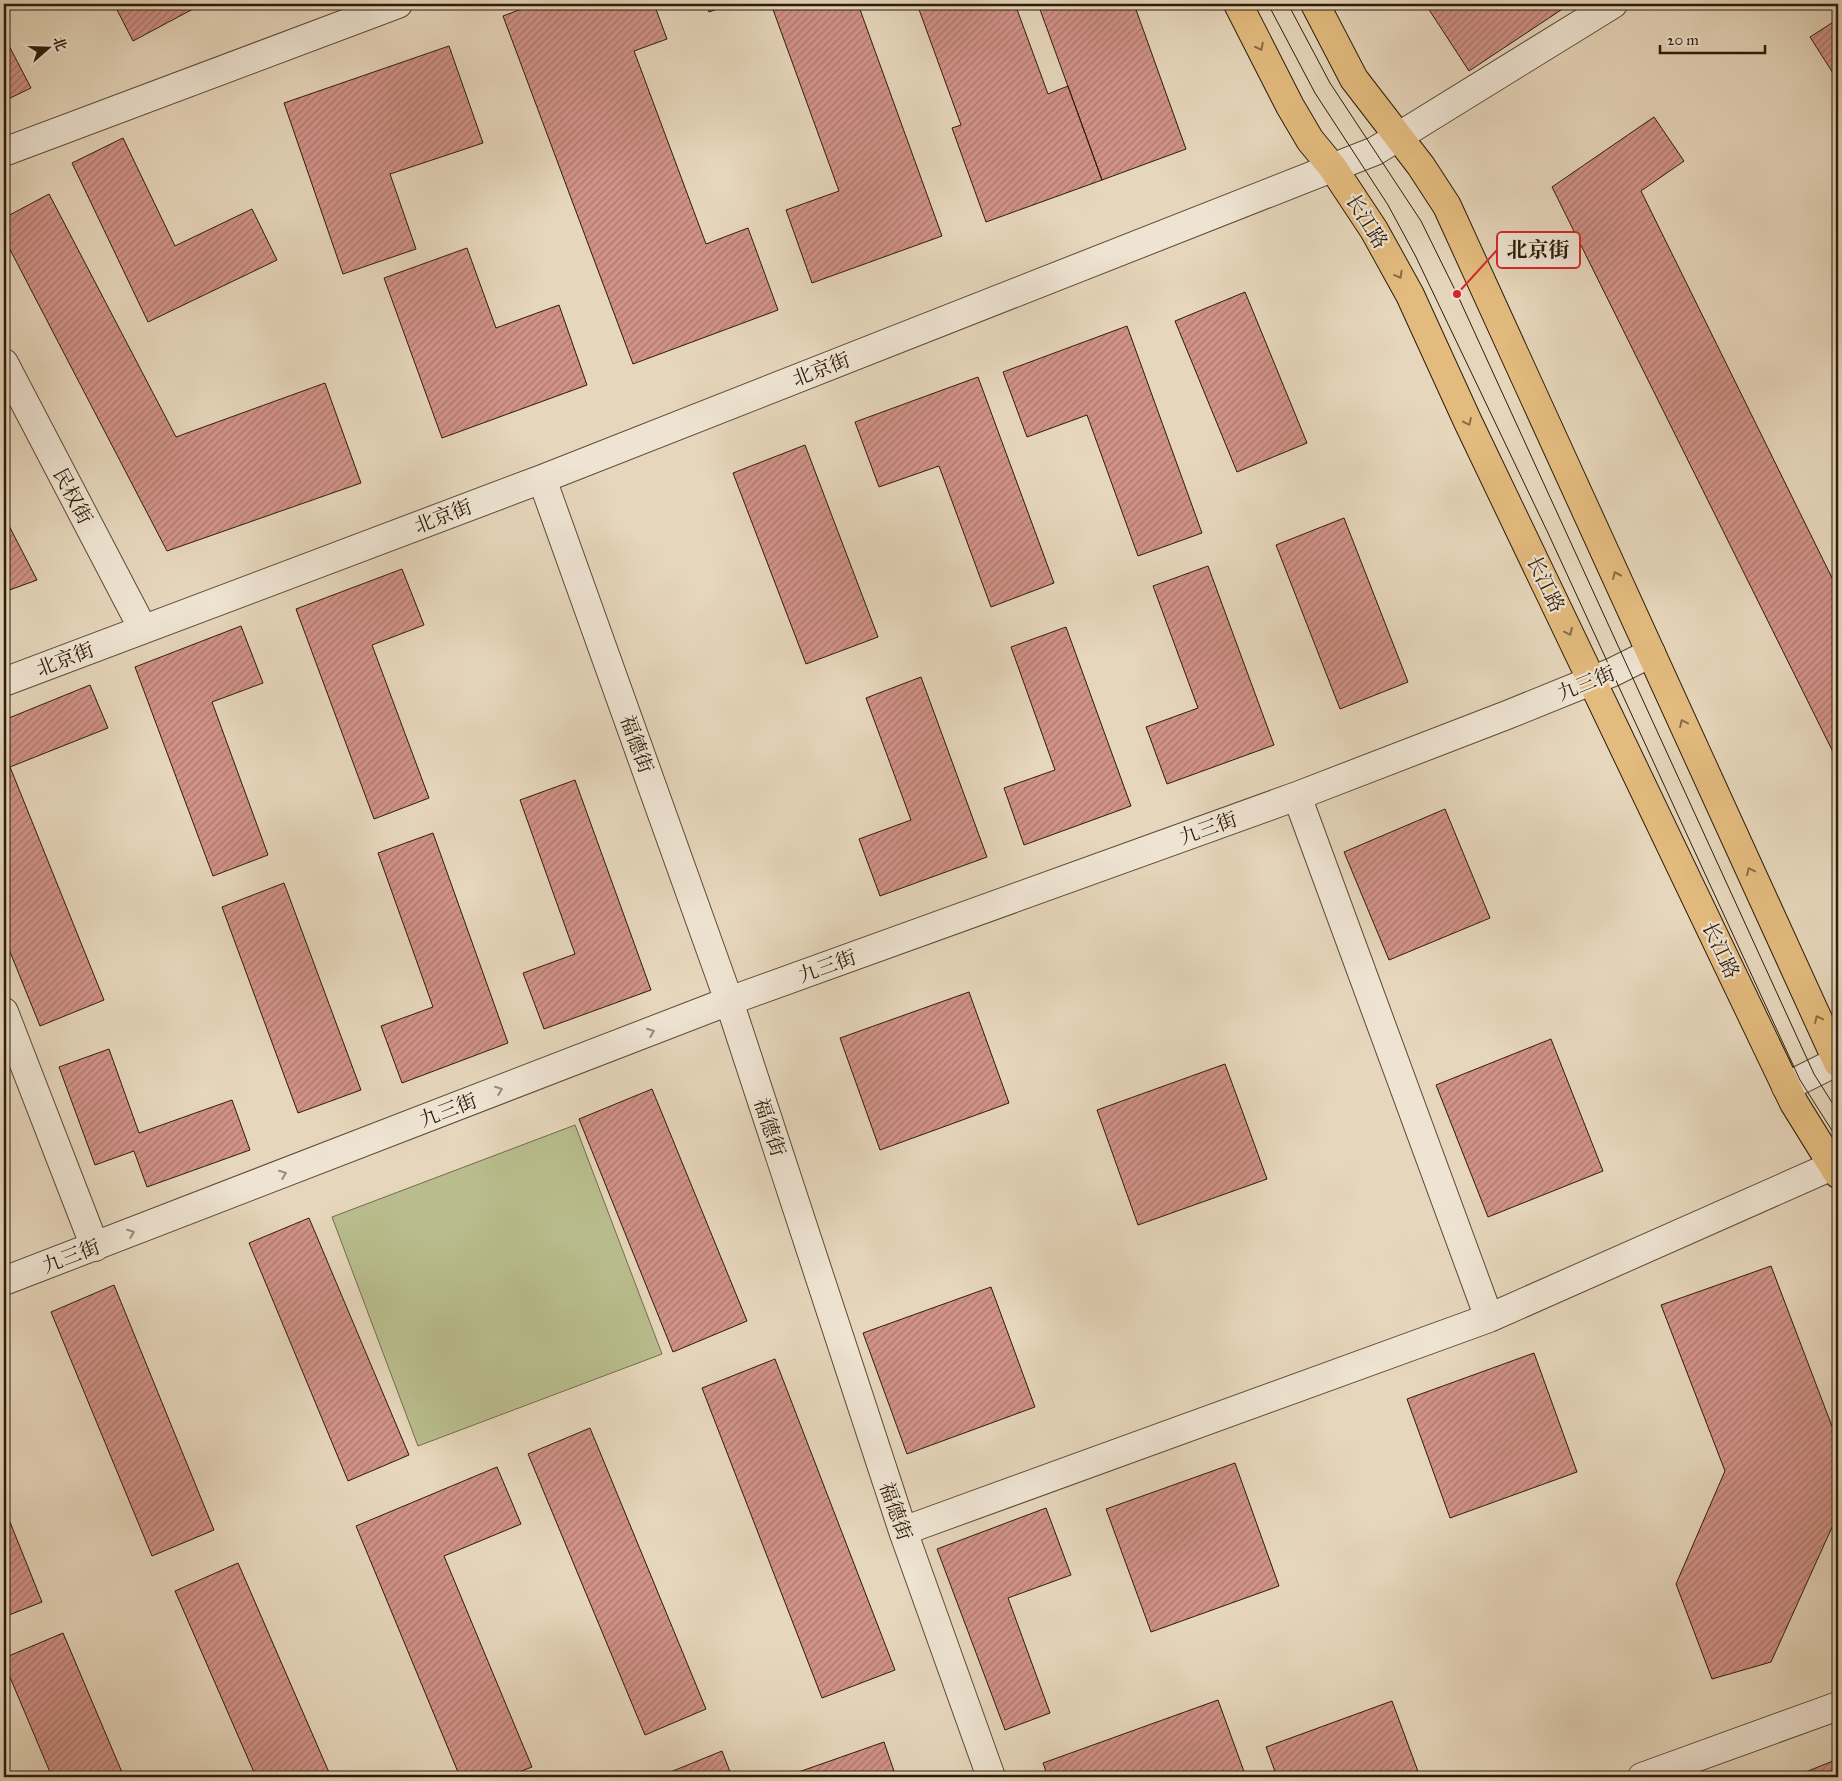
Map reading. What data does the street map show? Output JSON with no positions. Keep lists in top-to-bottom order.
{
  "streets": {
    "main road": ["长江路"],
    "street": [
      "北京街",
      "民权街",
      "九三街",
      "福德街"
    ]
  },
  "crossings": [
    ["长江路", "北京街"],
    ["长江路", "九三街"],
    ["北京街", "民权街"],
    ["北京街", "福德街"],
    ["九三街", "福德街"]
  ],
  "one_way": ["九三街"],
  "places": ["北京街"],
  "scale_bar": "20 m",
  "north": "right"
}
